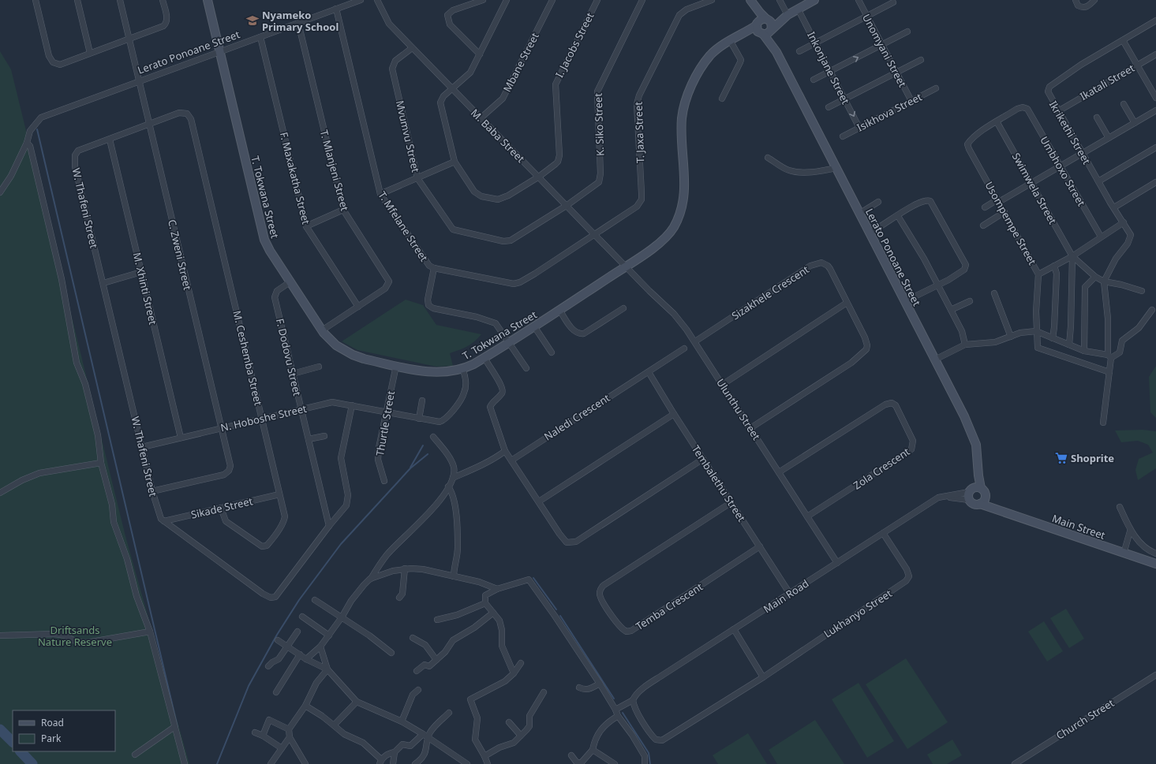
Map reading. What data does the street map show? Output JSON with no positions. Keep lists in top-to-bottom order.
{
  "streets": {
    "street": [
      "I. Jacobs Street",
      "Unomyani Street",
      "Lerato Ponoane Street",
      "Mbane Street",
      "Inkonjane Street",
      "Ikatali Street",
      "Isikhova Street",
      "K. Siko Street",
      "T. Jaxa Street",
      "Ikrikethi Street",
      "M. Baba Street",
      "Mvumvu Street",
      "T. Mlanjeni Street",
      "Umbhoxo Street",
      "F. Maxakatha Street",
      "Swimwela Street",
      "T. Tokwana Street",
      "W. Thafeni Street",
      "Usompempe Street",
      "T. Mfelane Street",
      "C. Zweni Street",
      "M. Xhinti Street",
      "Sizakhele Crescent",
      "F. Dodovu Street",
      "M. Ceshemba Street",
      "Ulunthu Street",
      "Naledi Crescent",
      "N. Hoboshe Street",
      "Thurtle Street",
      "Zola Crescent",
      "Tembalethu Street",
      "Sikade Street",
      "Main Street",
      "Main Road",
      "Temba Crescent",
      "Lukhanyo Street",
      "Church Street"
    ]
  },
  "crossings": [
    ["I. Jacobs Street", "M. Baba Street"],
    ["Unomyani Street", "Isikhova Street"],
    ["Lerato Ponoane Street", "T. Mlanjeni Street"],
    ["Lerato Ponoane Street", "F. Maxakatha Street"],
    ["Lerato Ponoane Street", "T. Tokwana Street"],
    ["Lerato Ponoane Street", "T. Mfelane Street"],
    ["Lerato Ponoane Street", "C. Zweni Street"],
    ["Lerato Ponoane Street", "Main Street"],
    ["Lerato Ponoane Street", "Main Road"],
    ["Mbane Street", "M. Baba Street"],
    ["Inkonjane Street", "Isikhova Street"],
    ["Ikatali Street", "Ikrikethi Street"],
    ["K. Siko Street", "M. Baba Street"],
    ["K. Siko Street", "Mvumvu Street"],
    ["T. Jaxa Street", "M. Baba Street"],
    ["T. Jaxa Street", "T. Mfelane Street"],
    ["Ikrikethi Street", "Usompempe Street"],
    ["M. Baba Street", "Mvumvu Street"],
    ["M. Baba Street", "T. Tokwana Street"],
    ["M. Baba Street", "T. Mfelane Street"],
    ["M. Baba Street", "Ulunthu Street"],
    ["T. Mlanjeni Street", "F. Maxakatha Street"],
    ["T. Mlanjeni Street", "T. Tokwana Street"],
    ["Umbhoxo Street", "Usompempe Street"],
    ["Swimwela Street", "Usompempe Street"],
    ["T. Tokwana Street", "F. Dodovu Street"],
    ["T. Tokwana Street", "Ulunthu Street"],
    ["T. Tokwana Street", "N. Hoboshe Street"],
    ["T. Tokwana Street", "Thurtle Street"],
    ["W. Thafeni Street", "C. Zweni Street"],
    ["W. Thafeni Street", "M. Xhinti Street"],
    ["W. Thafeni Street", "F. Dodovu Street"],
    ["W. Thafeni Street", "M. Ceshemba Street"],
    ["W. Thafeni Street", "N. Hoboshe Street"],
    ["W. Thafeni Street", "Sikade Street"],
    ["C. Zweni Street", "N. Hoboshe Street"],
    ["M. Xhinti Street", "N. Hoboshe Street"],
    ["Sizakhele Crescent", "Ulunthu Street"],
    ["F. Dodovu Street", "N. Hoboshe Street"],
    ["M. Ceshemba Street", "N. Hoboshe Street"],
    ["M. Ceshemba Street", "Sikade Street"],
    ["Ulunthu Street", "Zola Crescent"],
    ["Ulunthu Street", "Main Road"],
    ["Naledi Crescent", "Tembalethu Street"],
    ["N. Hoboshe Street", "Thurtle Street"],
    ["Tembalethu Street", "Main Road"],
    ["Tembalethu Street", "Temba Crescent"],
    ["Main Road", "Lukhanyo Street"]
  ],
  "parks": ["Driftsands Nature Reserve"],
  "places": {
    "school or university": ["Nyameko Primary School"],
    "supermarket": ["Shoprite"]
  },
  "legend": ["Road", "Park"]
}
